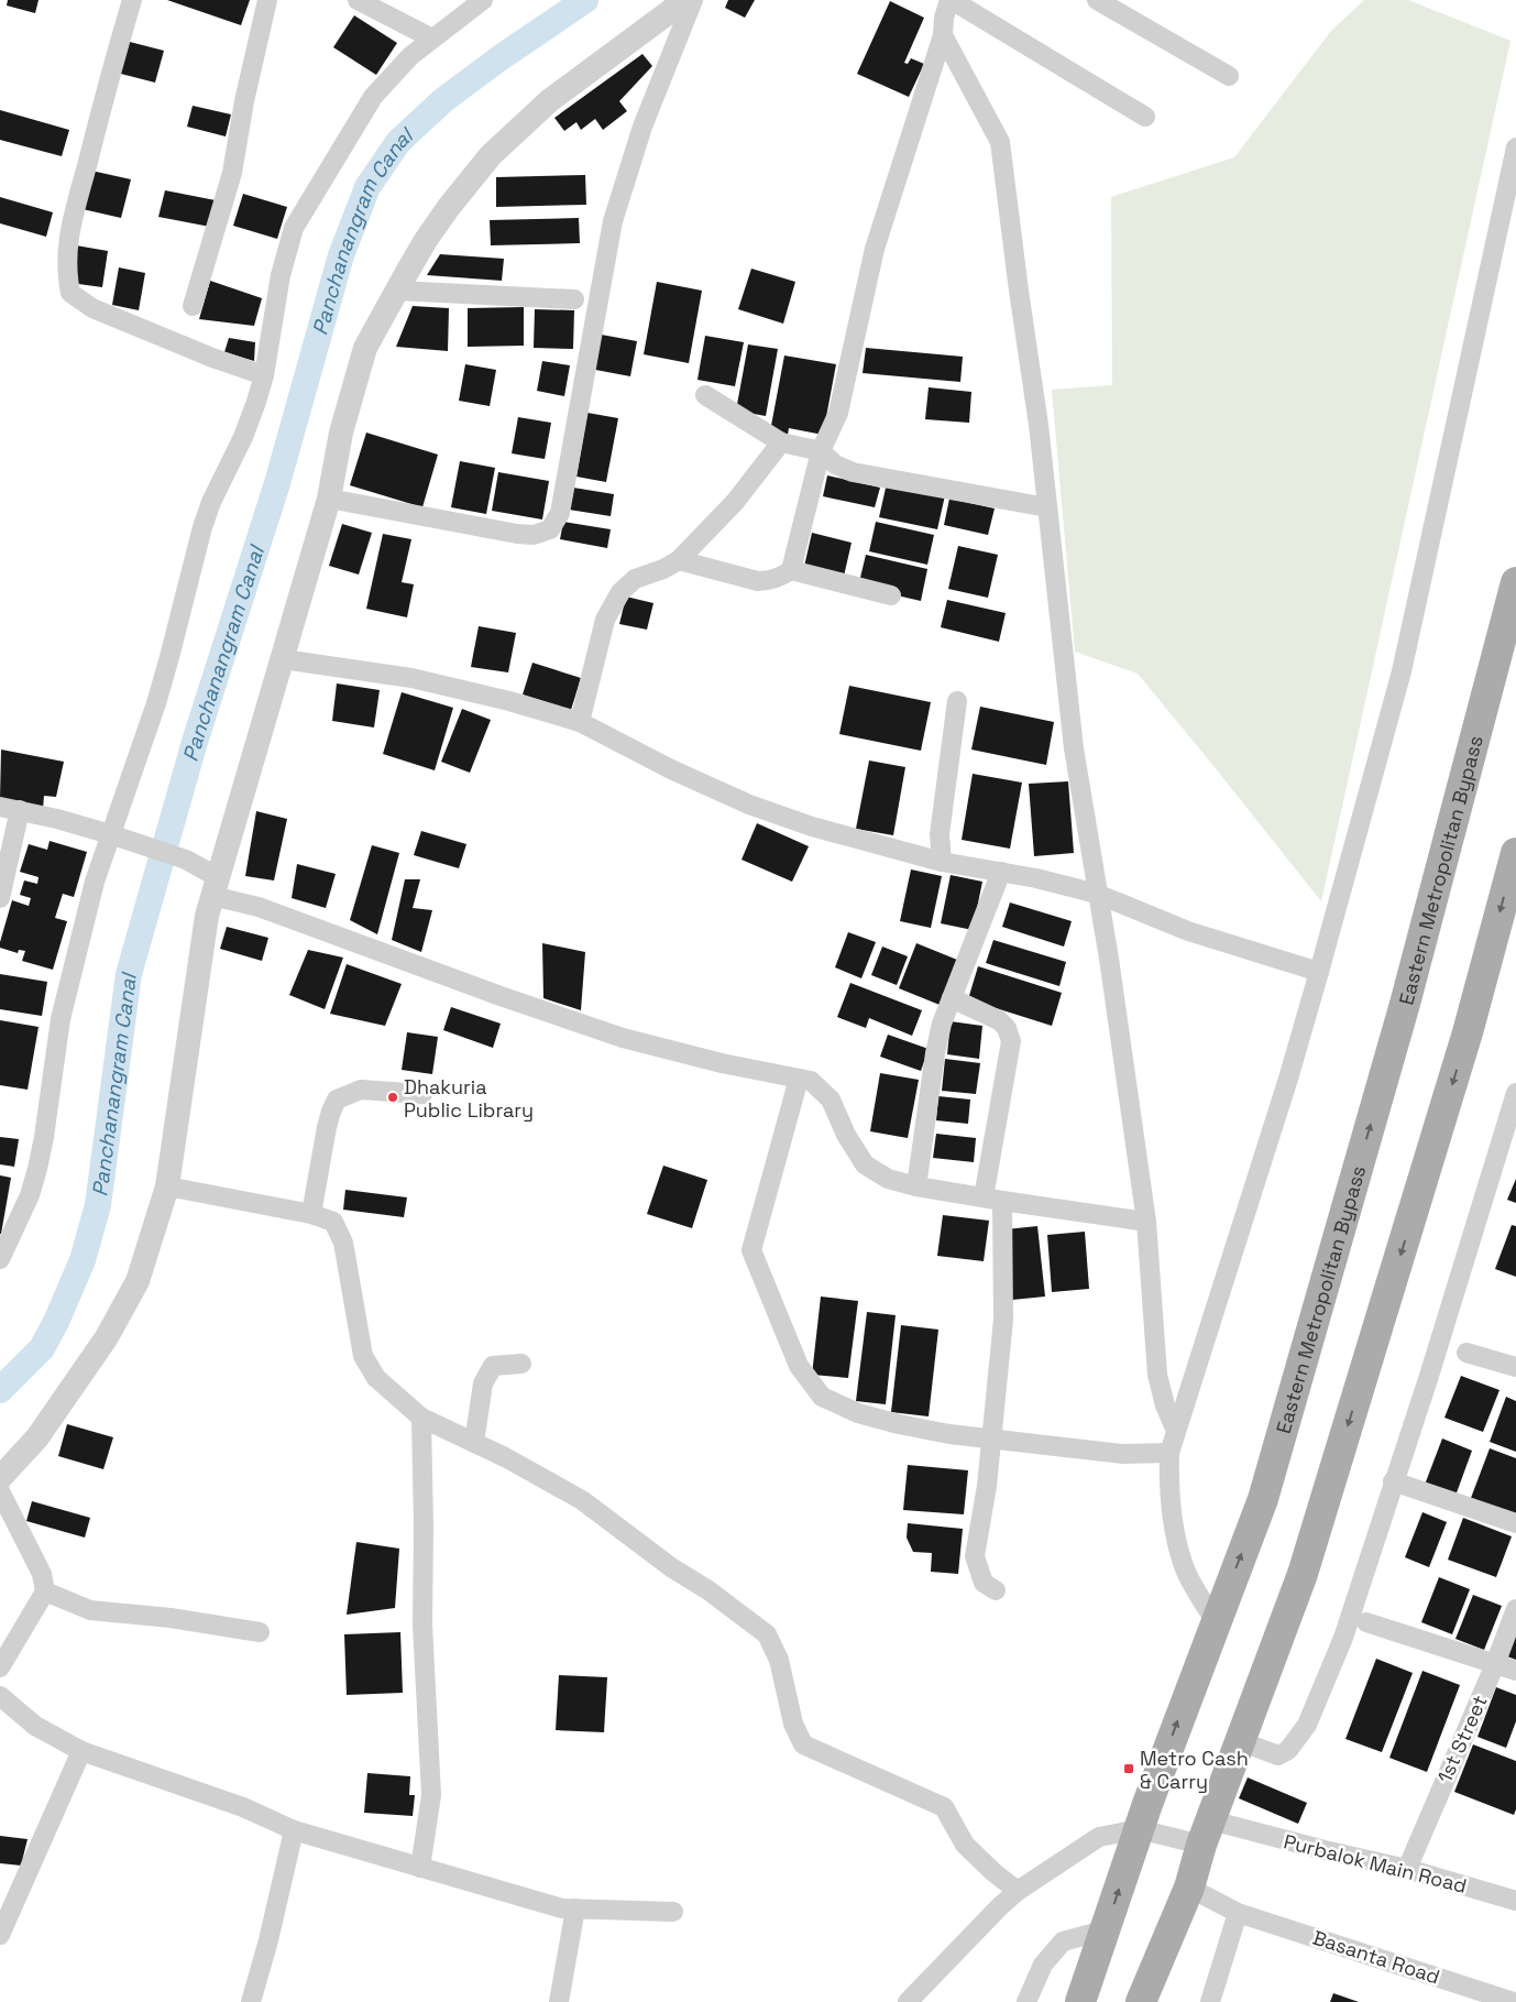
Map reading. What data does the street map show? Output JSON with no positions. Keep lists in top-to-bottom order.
{
  "streets": {
    "main road": ["Eastern Metropolitan Bypass"],
    "street": ["1st Street", "Purbalok Main Road", "Basanta Road"]
  },
  "crossings": [
    ["Eastern Metropolitan Bypass", "Purbalok Main Road"],
    ["1st Street", "Purbalok Main Road"]
  ],
  "water": ["Panchanangram Canal"],
  "places": {
    "other": ["Dhakuria Public Library"],
    "transit": ["Metro Cash & Carry"]
  }
}
